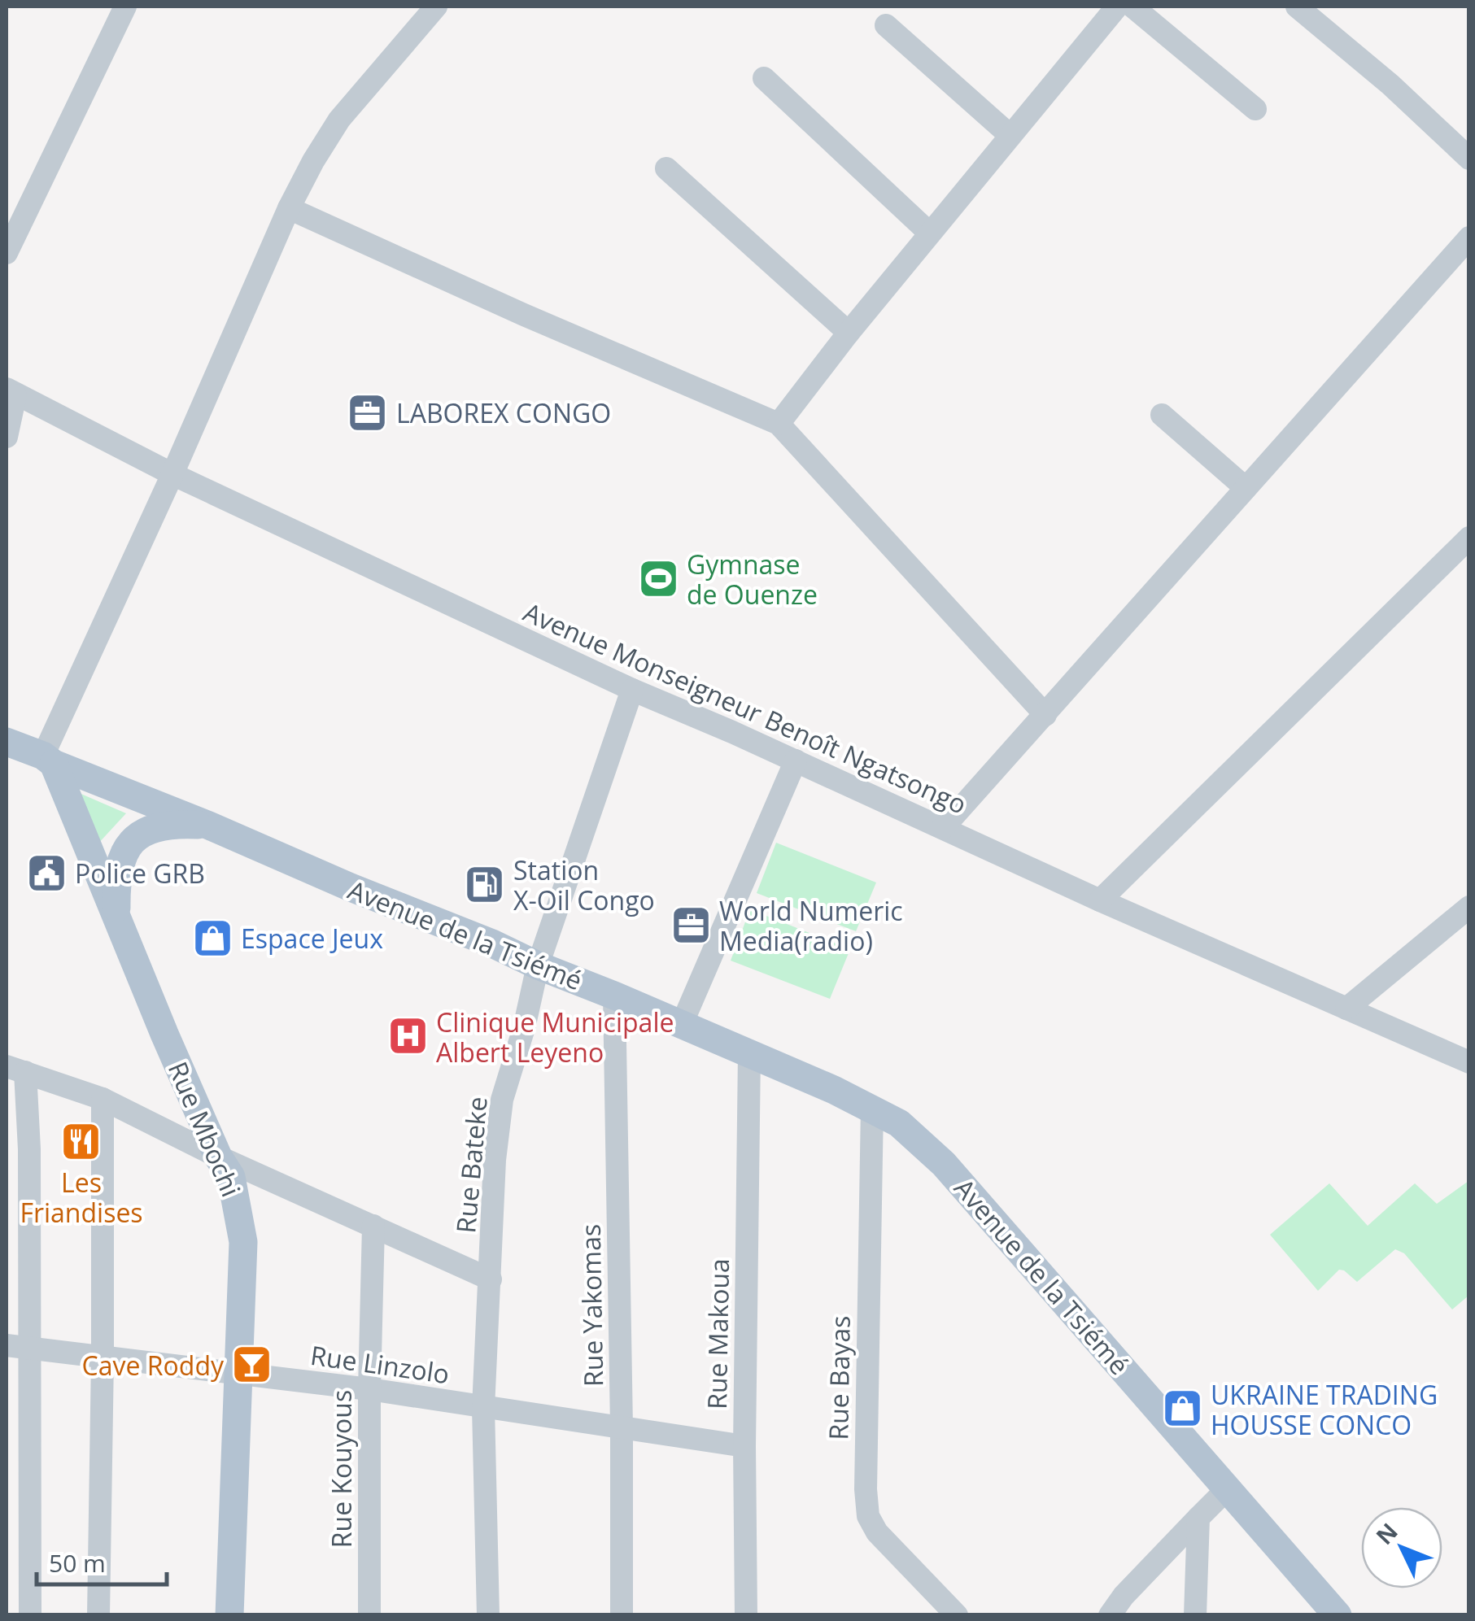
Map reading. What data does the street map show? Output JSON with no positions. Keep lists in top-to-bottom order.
{
  "streets": {
    "main road": ["Avenue de la Tsiémé", "Rue Mbochi"],
    "street": [
      "Avenue Monseigneur Benoît Ngatsongo",
      "Rue Bateke",
      "Rue Yakomas",
      "Rue Makoua",
      "Rue Linzolo",
      "Rue Bayas",
      "Rue Kouyous"
    ]
  },
  "crossings": [
    ["Avenue Monseigneur Benoît Ngatsongo", "Rue Bateke"],
    ["Avenue de la Tsiémé", "Rue Mbochi"],
    ["Avenue de la Tsiémé", "Rue Bateke"],
    ["Avenue de la Tsiémé", "Rue Yakomas"],
    ["Avenue de la Tsiémé", "Rue Makoua"],
    ["Avenue de la Tsiémé", "Rue Bayas"],
    ["Rue Mbochi", "Rue Linzolo"],
    ["Rue Bateke", "Rue Linzolo"],
    ["Rue Yakomas", "Rue Linzolo"],
    ["Rue Makoua", "Rue Linzolo"],
    ["Rue Linzolo", "Rue Kouyous"]
  ],
  "places": {
    "office": ["LABOREX CONGO", "World Numeric Media(radio)"],
    "sports": ["Gymnase de Ouenze"],
    "public building": ["Police GRB"],
    "fuel station": ["Station X-Oil Congo"],
    "shop": ["Espace Jeux", "UKRAINE TRADING HOUSSE CONCO"],
    "hospital": ["Clinique Municipale Albert Leyeno"],
    "restaurant": ["Les Friandises"],
    "bar": ["Cave Roddy"]
  },
  "scale_bar": "50 m",
  "north": "top left"
}
